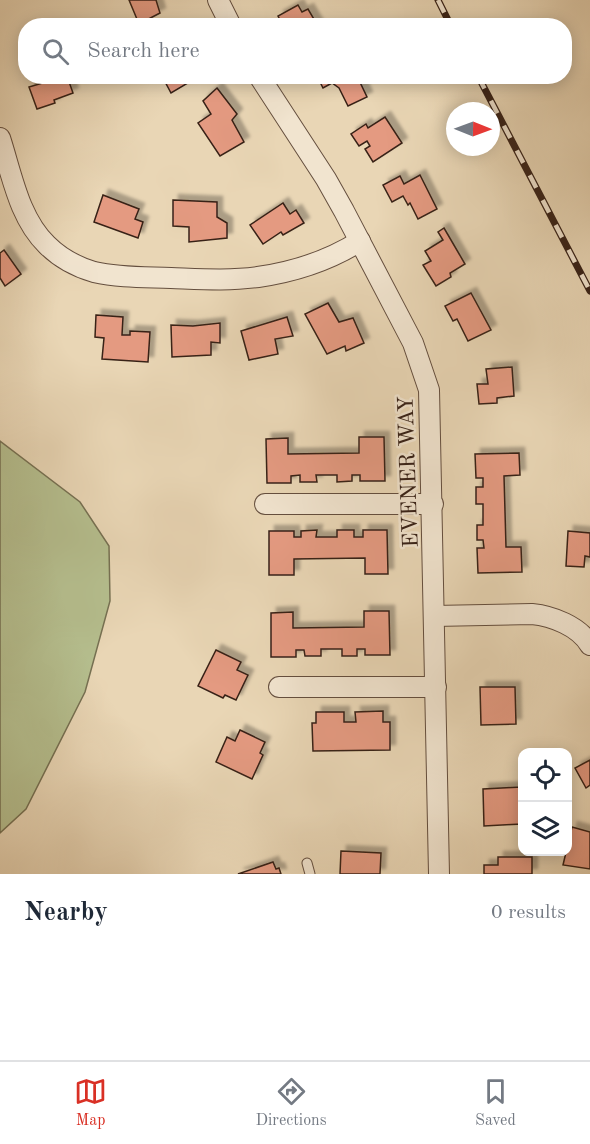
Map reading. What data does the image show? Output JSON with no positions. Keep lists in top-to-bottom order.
{
  "streets": {
    "street": ["EVENER WAY"]
  },
  "north": "right",
  "page": {
    "search": "Search here",
    "heading": ["Nearby", "0 results"],
    "nav": ["Map", "Directions", "Saved"]
  }
}
